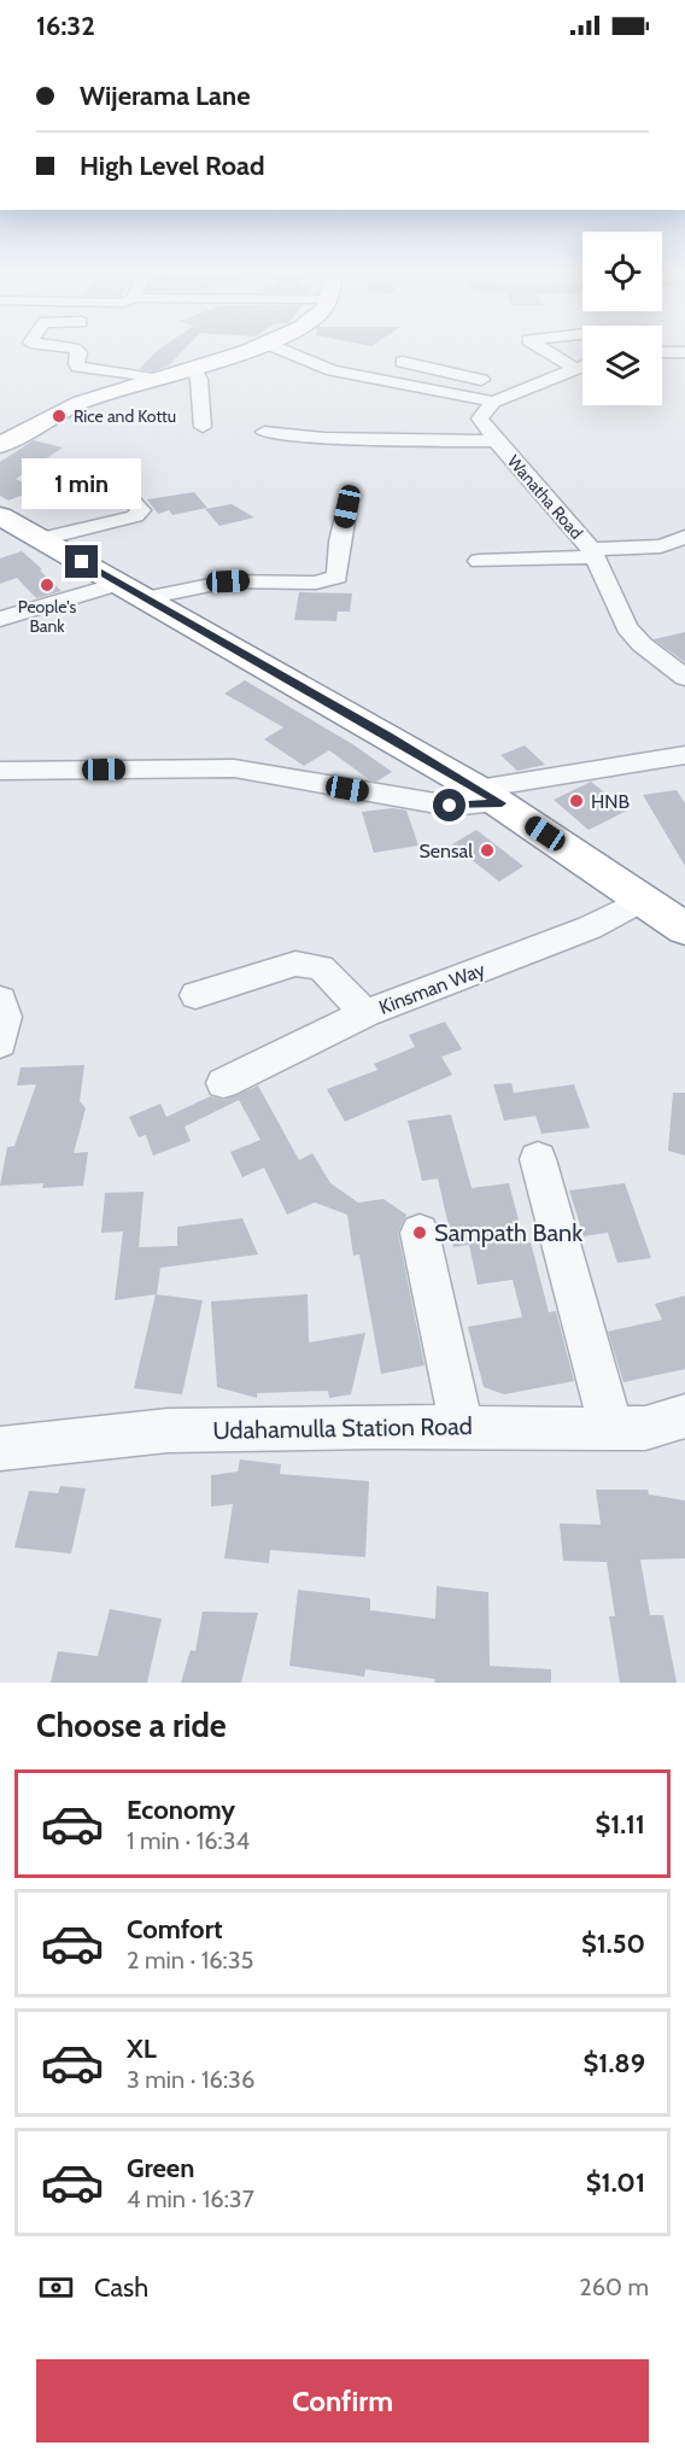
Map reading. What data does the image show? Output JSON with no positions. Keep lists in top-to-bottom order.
{
  "streets": {
    "street": ["Wanatha Road", "Kinsman Way", "Udahamulla Station Road"]
  },
  "places": [
    "Rice and Kottu",
    "People's Bank",
    "HNB",
    "Sensal",
    "Sampath Bank"
  ],
  "page": {
    "status": "16:32",
    "banner": ["Wijerama Lane", "High Level Road"],
    "bubble": "1 min",
    "heading": "Choose a ride",
    "list": [
      {
        "name": "Economy",
        "note": "1 min · 16:34",
        "value": "$1.11"
      },
      {
        "name": "Comfort",
        "note": "2 min · 16:35",
        "value": "$1.50"
      },
      {
        "name": "XL",
        "note": "3 min · 16:36",
        "value": "$1.89"
      },
      {
        "name": "Green",
        "note": "4 min · 16:37",
        "value": "$1.01"
      }
    ],
    "pay": ["Cash", "260 m"],
    "buttons": "Confirm"
  }
}
